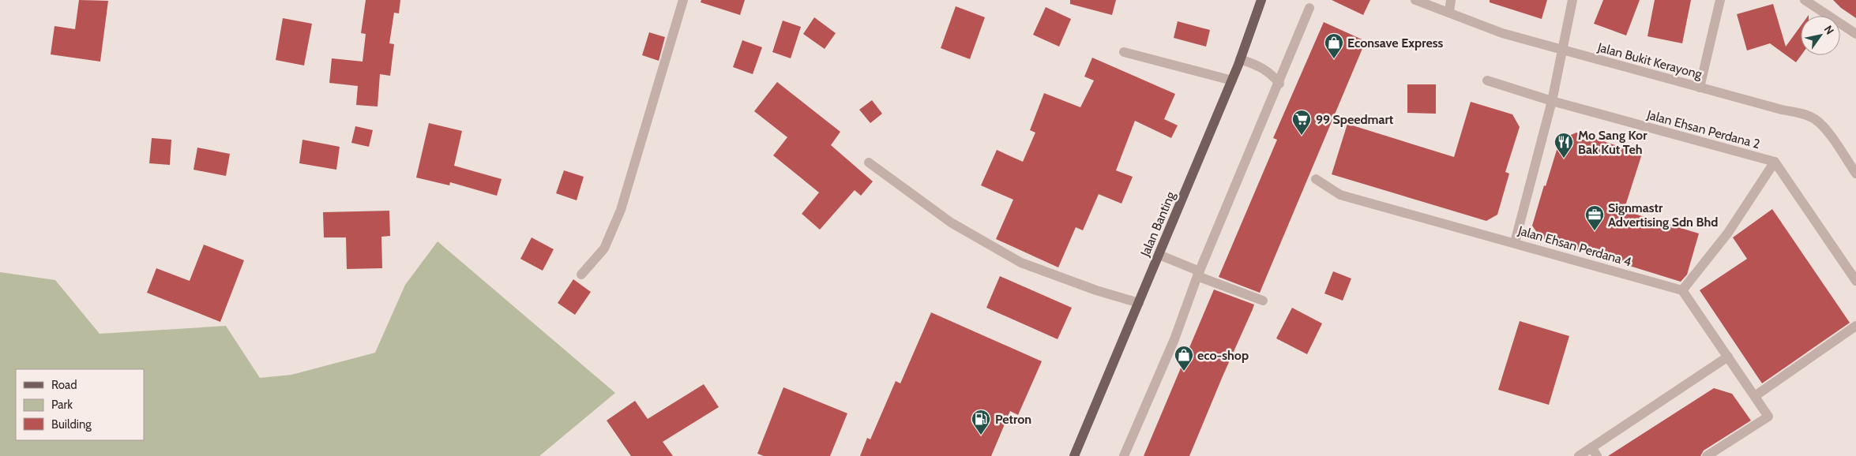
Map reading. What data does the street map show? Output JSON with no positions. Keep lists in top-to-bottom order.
{
  "streets": {
    "main road": ["Jalan Banting"],
    "street": ["Jalan Bukit Kerayong", "Jalan Ehsan Perdana 2", "Jalan Ehsan Perdana 4"]
  },
  "places": {
    "shop": ["Econsave Express", "eco-shop"],
    "supermarket": ["99 Speedmart"],
    "restaurant": ["Mo Sang Kor Bak Kut Teh"],
    "office": ["Signmastr Advertising Sdn Bhd"],
    "fuel station": ["Petron"]
  },
  "legend": ["Road", "Park", "Building"],
  "north": "top right"
}
